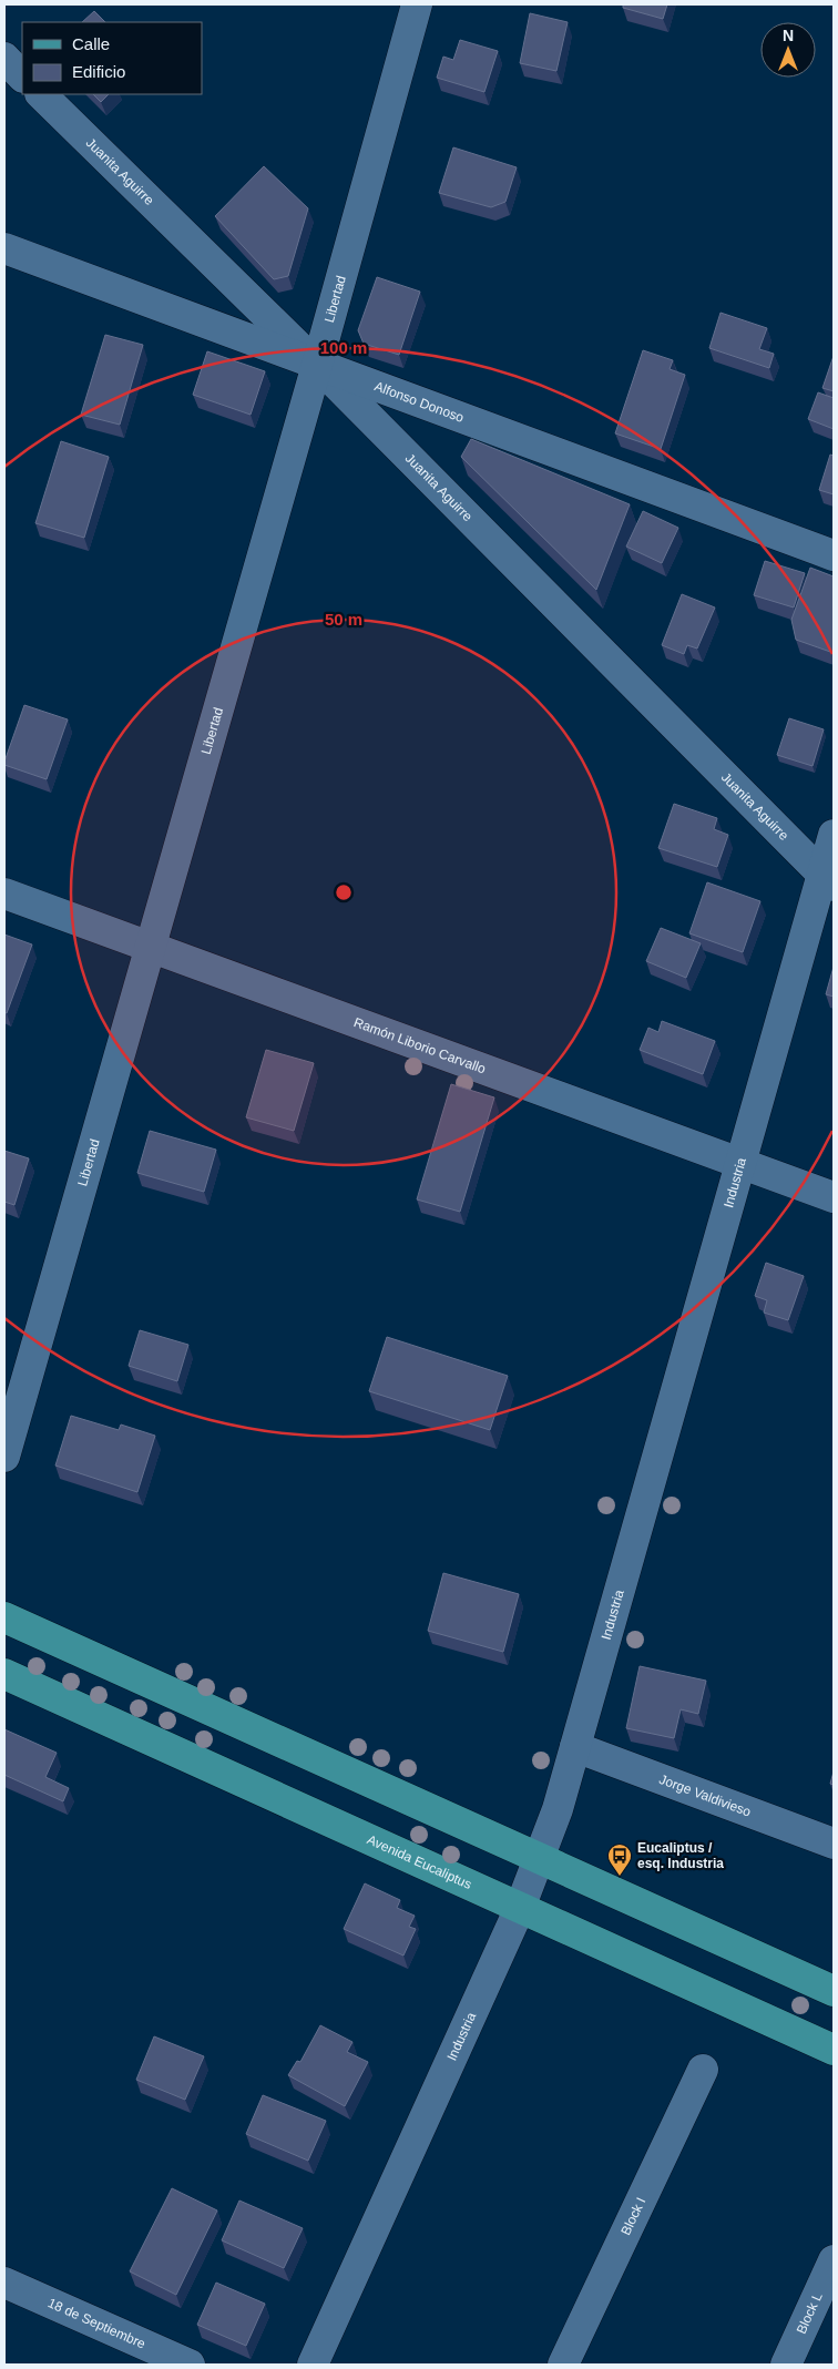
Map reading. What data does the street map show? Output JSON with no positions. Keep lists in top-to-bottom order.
{
  "streets": {
    "main road": ["Avenida Eucaliptus"],
    "street": [
      "Juanita Aguirre",
      "Libertad",
      "Alfonso Donoso",
      "Ramón Liborio Carvallo",
      "Industria",
      "Jorge Valdivieso",
      "Block I",
      "Block L",
      "18 de Septiembre"
    ]
  },
  "crossings": [
    ["Juanita Aguirre", "Libertad"],
    ["Juanita Aguirre", "Alfonso Donoso"],
    ["Juanita Aguirre", "Industria"],
    ["Libertad", "Alfonso Donoso"],
    ["Libertad", "Ramón Liborio Carvallo"],
    ["Ramón Liborio Carvallo", "Industria"],
    ["Industria", "Jorge Valdivieso"],
    ["Industria", "Avenida Eucaliptus"]
  ],
  "places": {
    "bus stop": ["Eucaliptus / esq. Industria"]
  },
  "legend": ["Calle", "Edificio"],
  "north": "top",
  "rings": ["100 m", "50 m"]
}
